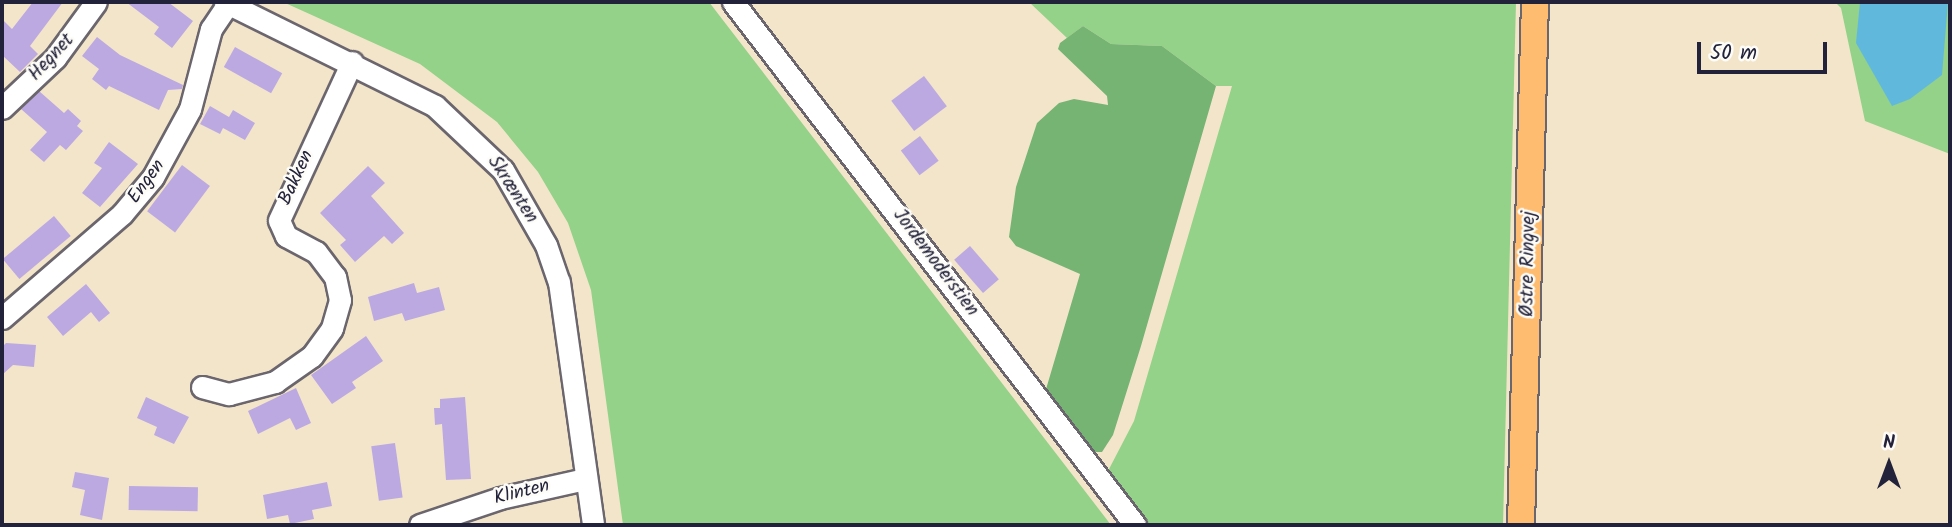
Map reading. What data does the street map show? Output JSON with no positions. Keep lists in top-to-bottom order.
{
  "streets": {
    "main road": ["Østre Ringvej"],
    "street": [
      "Hegnet",
      "Bakken",
      "Engen",
      "Skrænten",
      "Jordemoderstien",
      "Klinten"
    ]
  },
  "crossings": [
    ["Bakken", "Skrænten"],
    ["Engen", "Skrænten"],
    ["Skrænten", "Klinten"]
  ],
  "scale_bar": "50 m",
  "north": "top"
}
